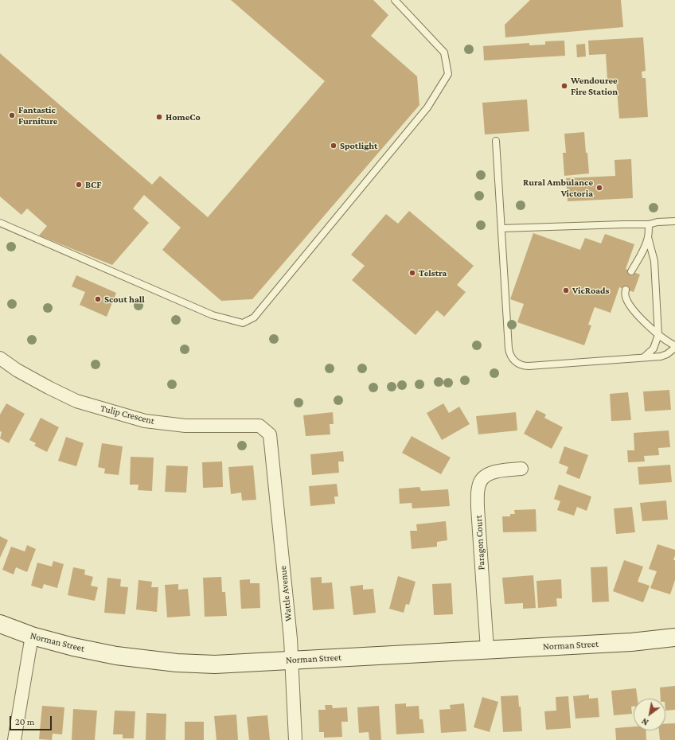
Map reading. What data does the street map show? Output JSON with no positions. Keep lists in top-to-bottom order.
{
  "streets": {
    "main road": ["Norman Street"],
    "street": ["Tulip Crescent", "Paragon Court", "Wattle Avenue"]
  },
  "crossings": [
    ["Tulip Crescent", "Wattle Avenue"],
    ["Paragon Court", "Norman Street"],
    ["Wattle Avenue", "Norman Street"]
  ],
  "places": [
    "Wendouree Fire Station",
    "Fantastic Furniture",
    "HomeCo",
    "Spotlight",
    "BCF",
    "Rural Ambulance Victoria",
    "Telstra",
    "VicRoads",
    "Scout hall"
  ],
  "scale_bar": "20 m",
  "north": "bottom left"
}
